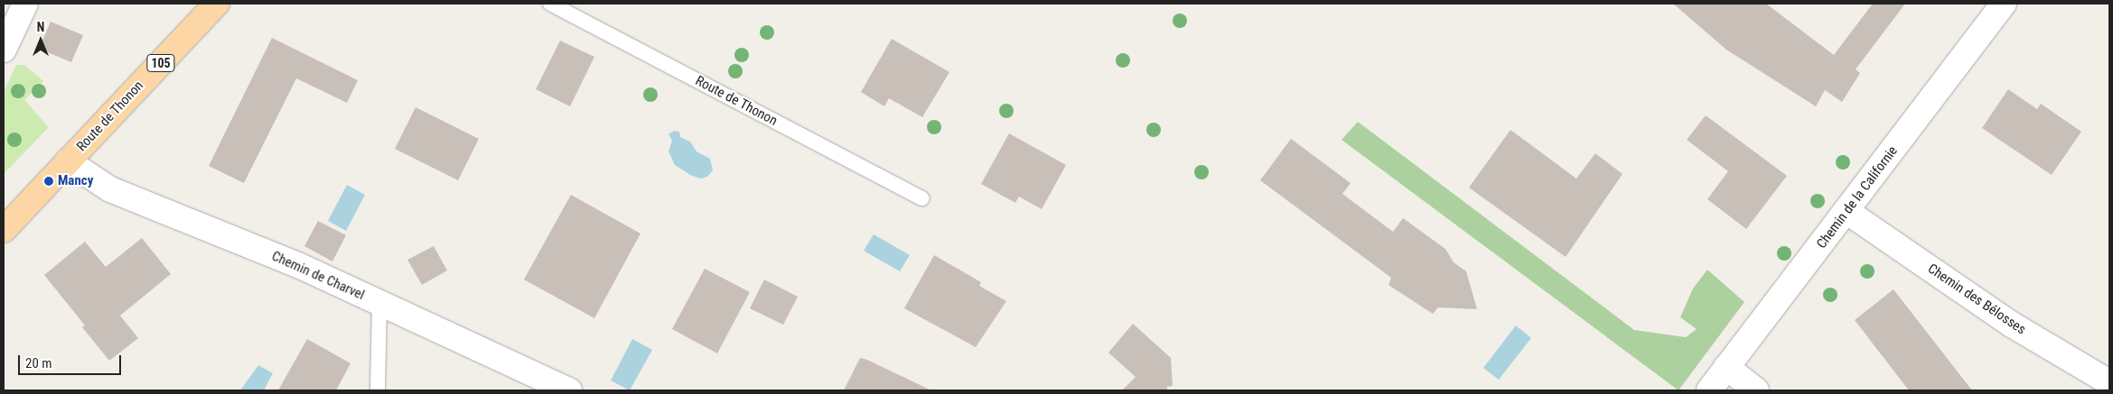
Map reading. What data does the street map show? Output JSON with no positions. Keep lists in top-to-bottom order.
{
  "streets": {
    "main road": ["105", "Route de Thonon"],
    "street": ["Chemin de la Californie", "Chemin de Charvel", "Chemin des Bélosses"]
  },
  "crossings": [
    ["Route de Thonon", "Chemin de Charvel"],
    ["Chemin de la Californie", "Chemin des Bélosses"]
  ],
  "places": ["Mancy"],
  "scale_bar": "20 m",
  "north": "top"
}
